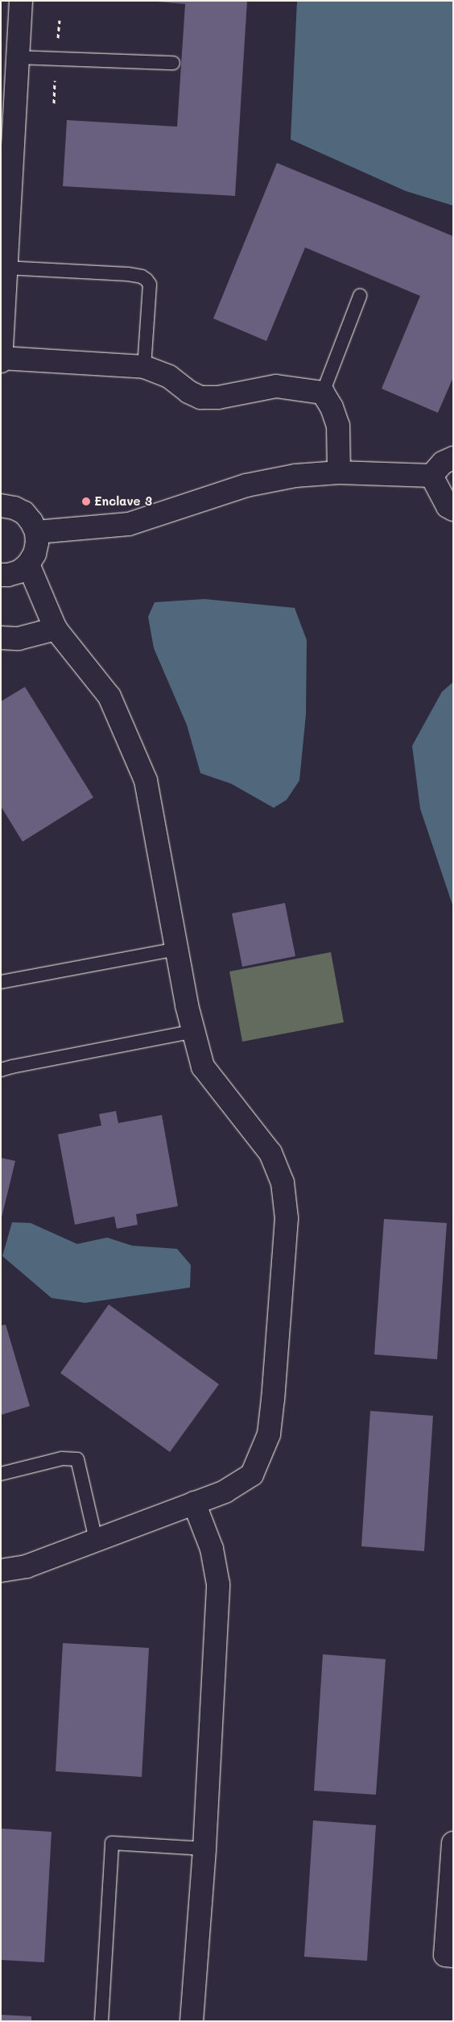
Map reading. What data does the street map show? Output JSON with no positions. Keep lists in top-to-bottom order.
{
  "places": ["Enclave 3"]
}
